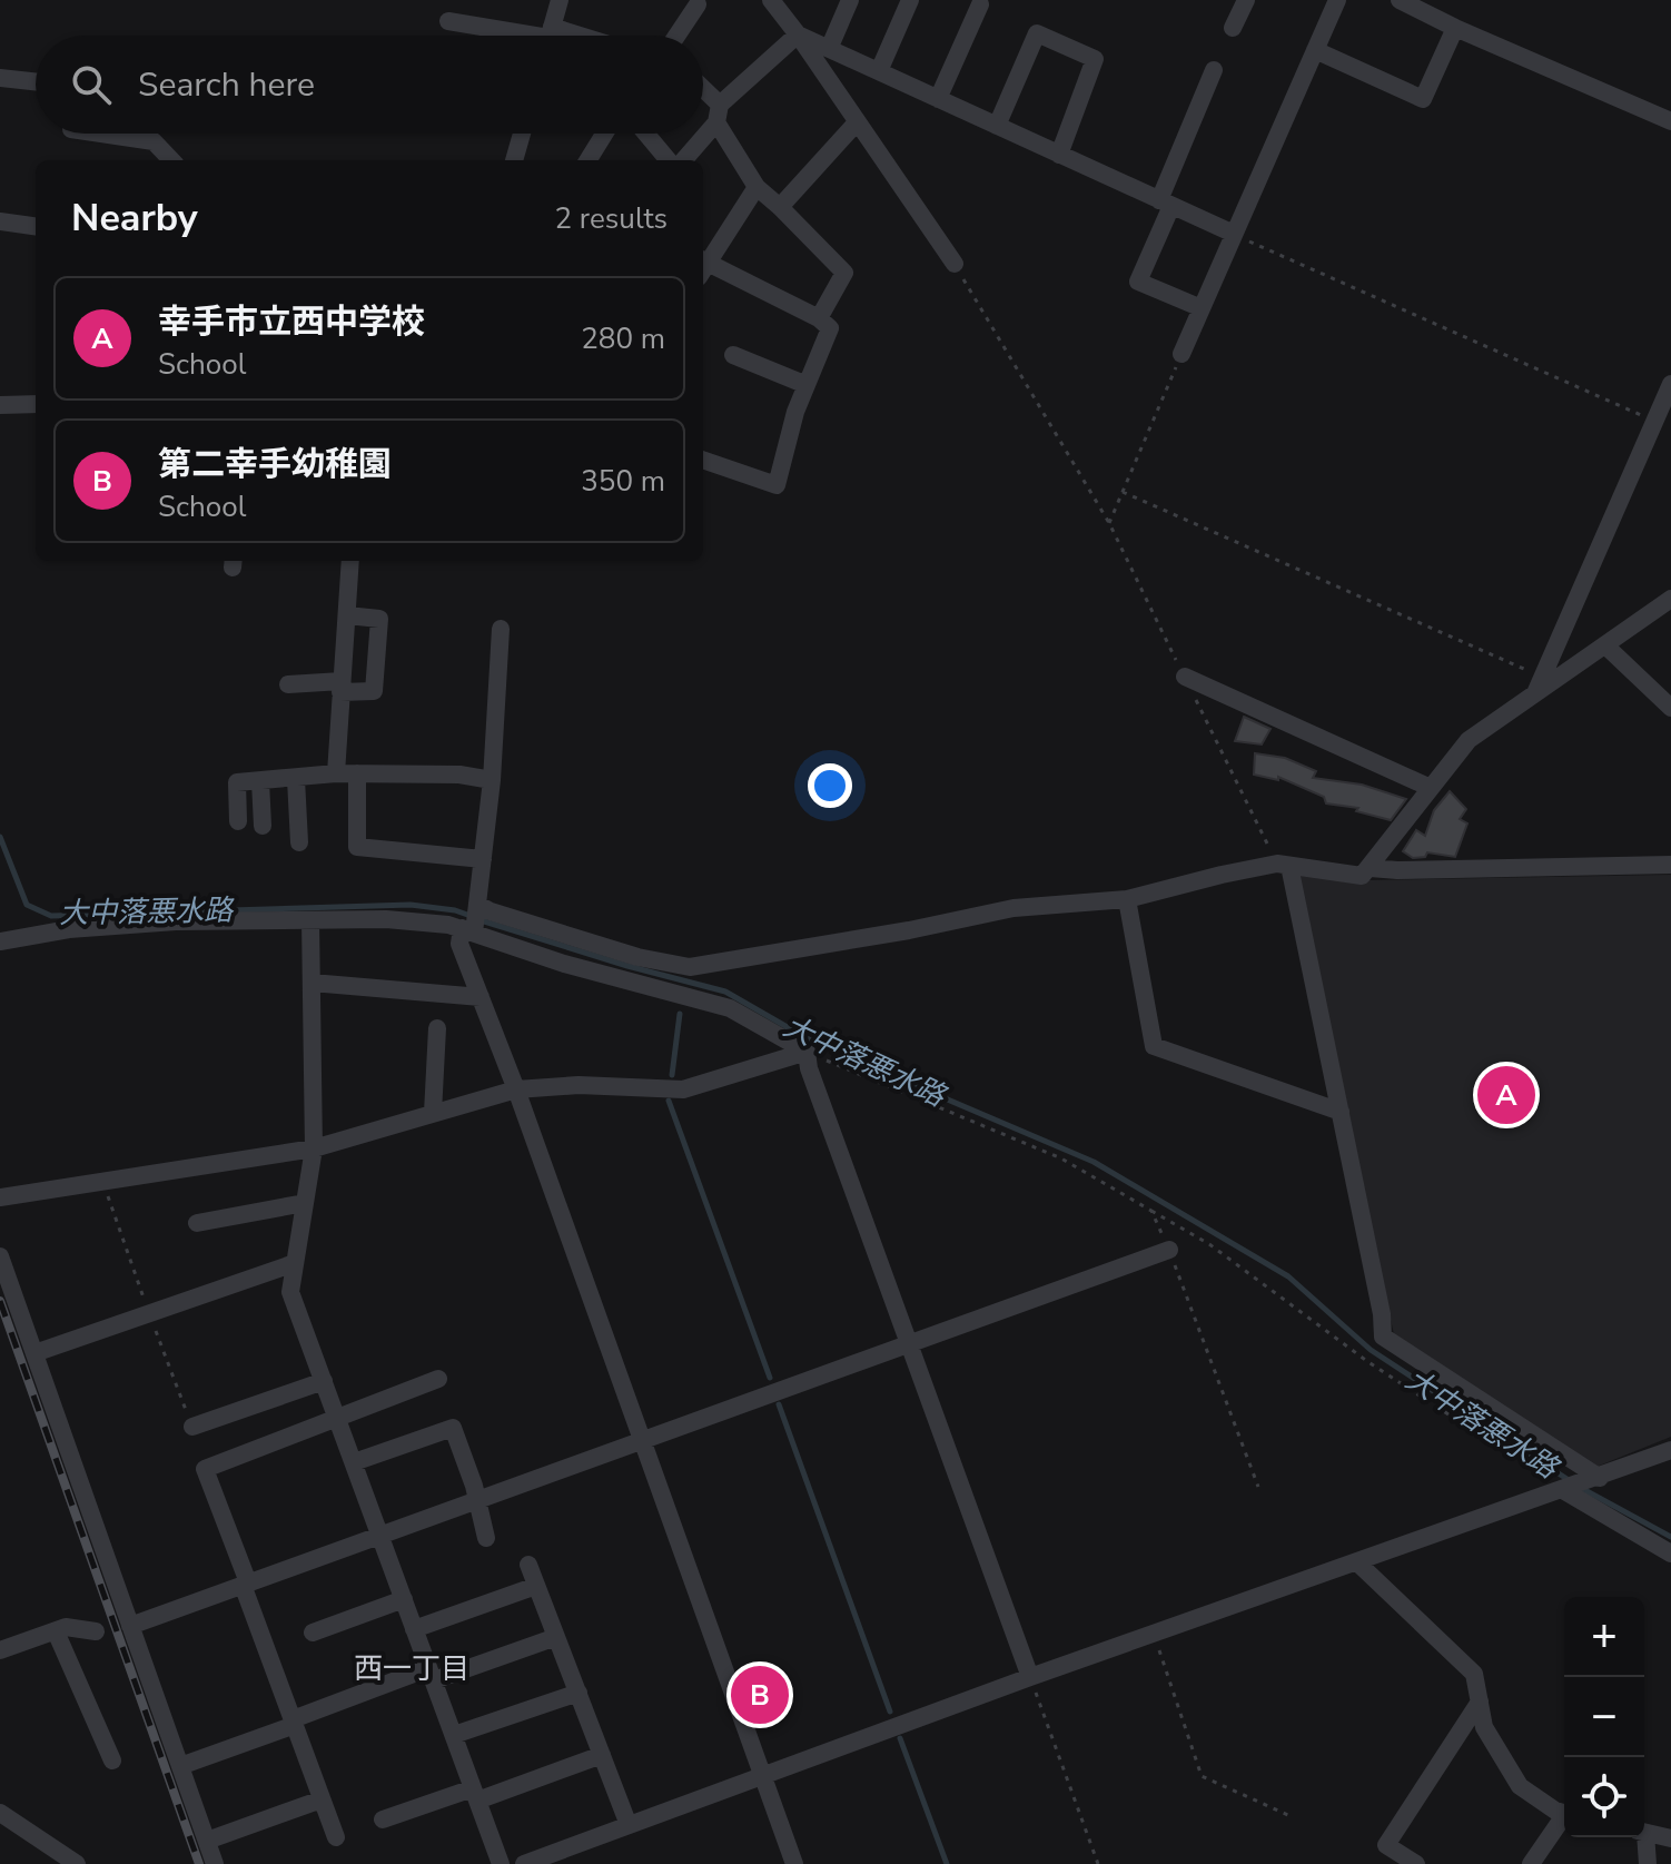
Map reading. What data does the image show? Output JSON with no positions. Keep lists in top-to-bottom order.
{
  "districts": ["西一丁目"],
  "water": ["大中落悪水路"],
  "page": {
    "search": "Search here",
    "heading": ["Nearby", "2 results"],
    "list": [
      {
        "mark": "A",
        "name": "幸手市立西中学校",
        "note": "School",
        "value": "280 m"
      },
      {
        "mark": "B",
        "name": "第二幸手幼稚園",
        "note": "School",
        "value": "350 m"
      }
    ],
    "pins": ["A", "B"],
    "map_buttons": ["+", "−"]
  }
}
